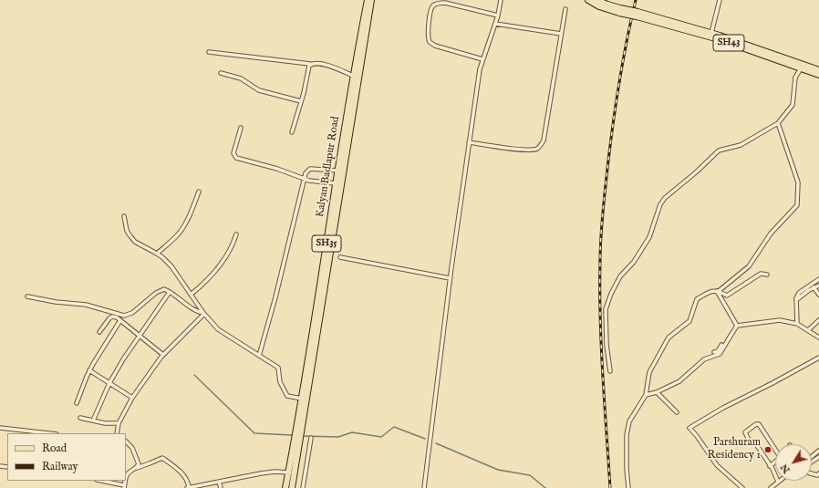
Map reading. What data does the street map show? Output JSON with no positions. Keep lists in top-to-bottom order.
{
  "streets": {
    "main road": ["SH43", "Kalyan Badlapur Road", "SH35"]
  },
  "places": ["Parshuram Residency 1"],
  "legend": ["Road", "Railway"],
  "north": "bottom left"
}
